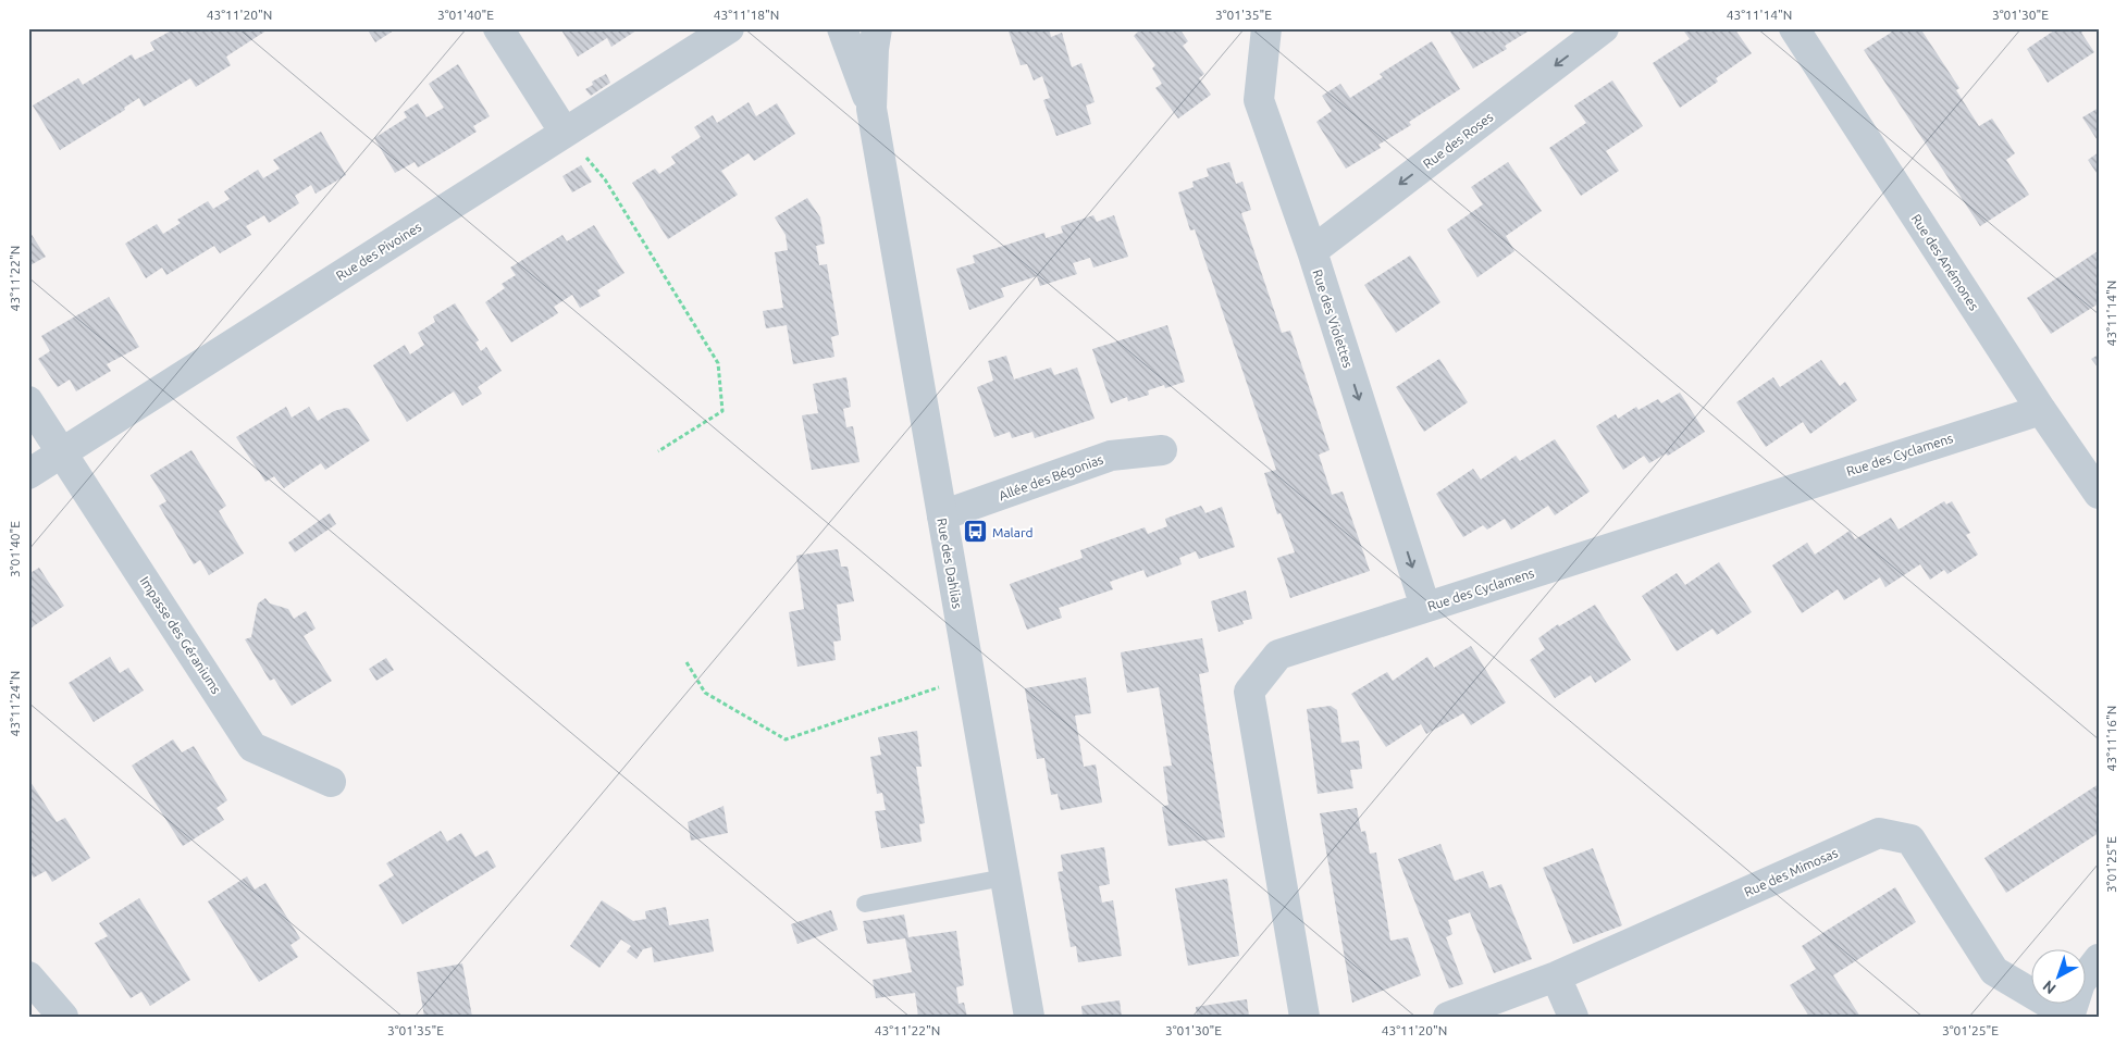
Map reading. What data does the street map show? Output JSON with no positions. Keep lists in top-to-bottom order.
{
  "streets": {
    "street": [
      "Rue des Roses",
      "Rue des Pivoines",
      "Rue des Anémones",
      "Rue des Violettes",
      "Rue des Cyclamens",
      "Allée des Bégonias",
      "Rue des Dahlias",
      "Impasse des Géraniums",
      "Rue des Mimosas"
    ]
  },
  "crossings": [
    ["Rue des Roses", "Rue des Violettes"],
    ["Rue des Pivoines", "Impasse des Géraniums"],
    ["Rue des Anémones", "Rue des Cyclamens"],
    ["Rue des Violettes", "Rue des Cyclamens"],
    ["Allée des Bégonias", "Rue des Dahlias"]
  ],
  "one_way": ["Rue des Roses", "Rue des Violettes"],
  "places": {
    "bus stop": ["Malard"]
  },
  "north": "bottom left",
  "coordinates": [
    "43°11'20\"N",
    "3°01'40\"E",
    "43°11'18\"N",
    "3°01'35\"E",
    "43°11'14\"N",
    "3°01'30\"E",
    "43°11'22\"N",
    "43°11'24\"N",
    "43°11'16\"N",
    "3°01'25\"E"
  ]
}
